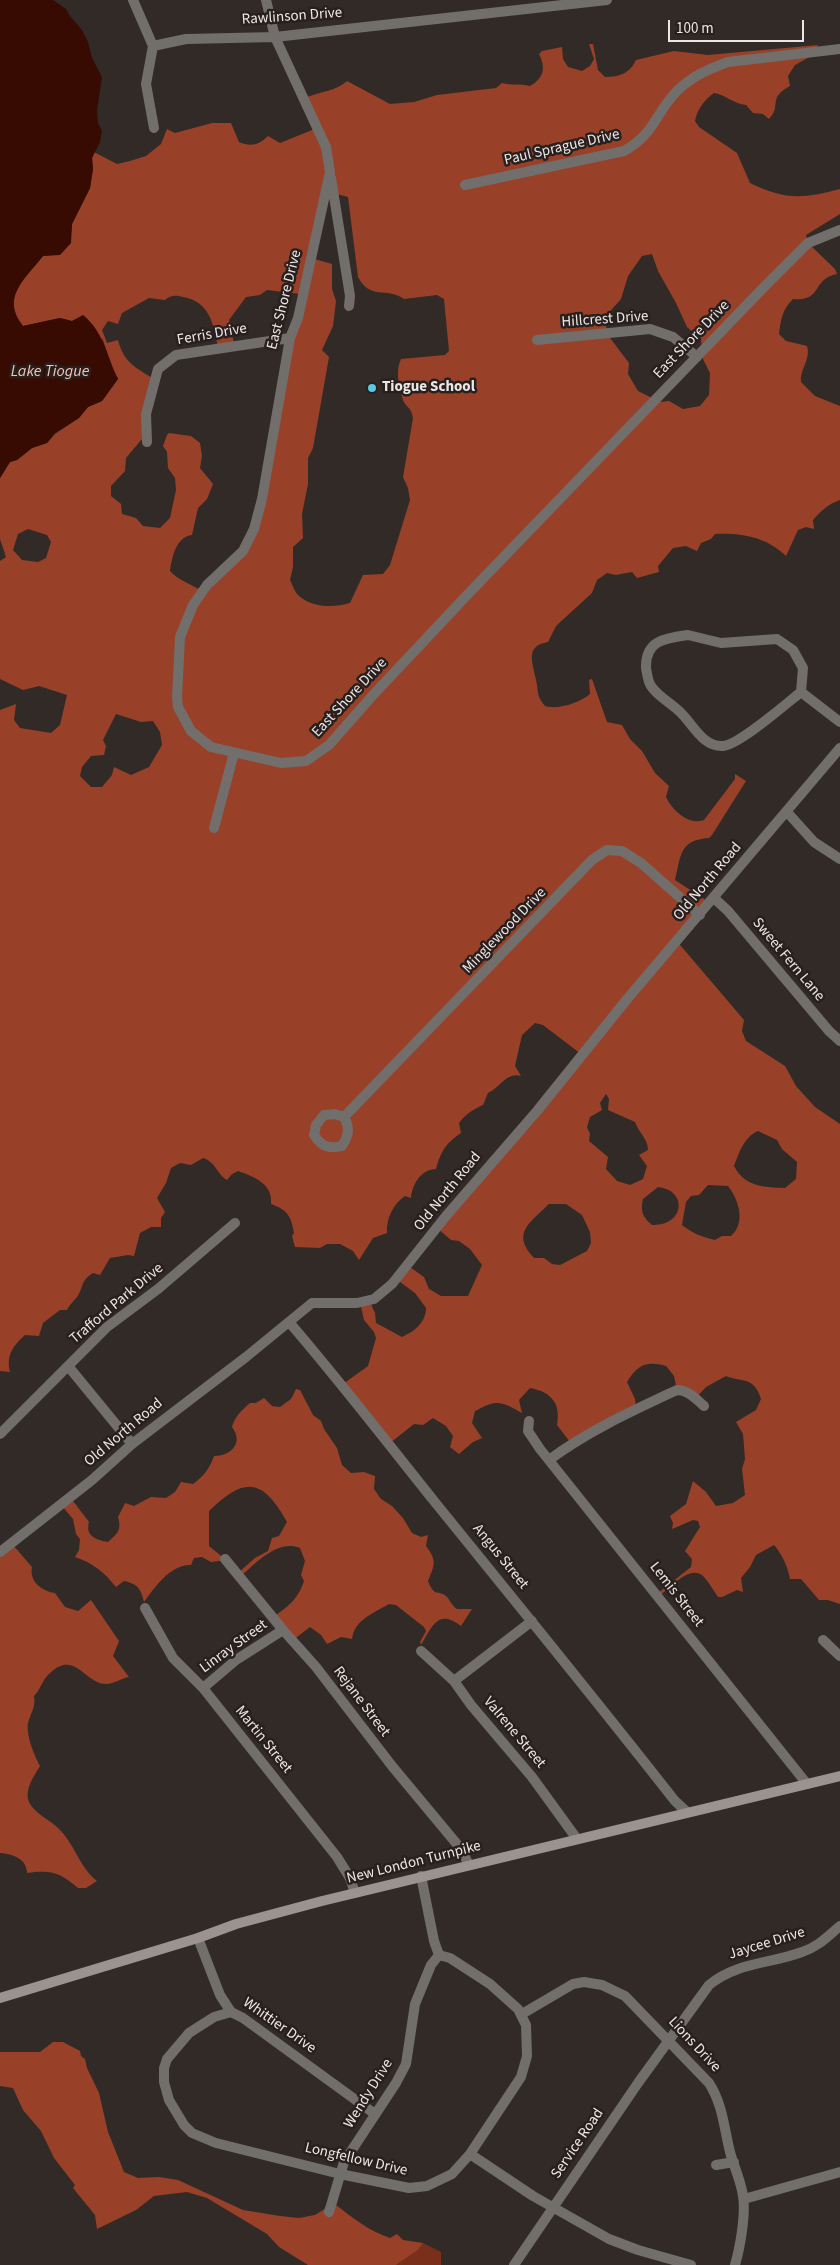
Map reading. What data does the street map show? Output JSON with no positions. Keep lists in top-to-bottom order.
{
  "streets": {
    "main road": ["New London Turnpike"],
    "street": [
      "Rawlinson Drive",
      "Paul Sprague Drive",
      "East Shore Drive",
      "Hillcrest Drive",
      "Ferris Drive",
      "Old North Road",
      "Minglewood Drive",
      "Sweet Fern Lane",
      "Trafford Park Drive",
      "Angus Street",
      "Lemis Street",
      "Linray Street",
      "Rejane Street",
      "Valrene Street",
      "Martin Street",
      "Jaycee Drive",
      "Whittier Drive",
      "Lions Drive",
      "Wendy Drive",
      "Service Road",
      "Longfellow Drive"
    ]
  },
  "crossings": [
    ["Rawlinson Drive", "East Shore Drive"],
    ["East Shore Drive", "Hillcrest Drive"],
    ["East Shore Drive", "Ferris Drive"],
    ["Old North Road", "Minglewood Drive"],
    ["Old North Road", "Sweet Fern Lane"],
    ["Old North Road", "Angus Street"],
    ["Angus Street", "New London Turnpike"],
    ["Lemis Street", "New London Turnpike"],
    ["Linray Street", "Rejane Street"],
    ["Linray Street", "Martin Street"],
    ["Rejane Street", "New London Turnpike"],
    ["Valrene Street", "New London Turnpike"],
    ["Martin Street", "New London Turnpike"],
    ["New London Turnpike", "Whittier Drive"],
    ["Jaycee Drive", "Lions Drive"],
    ["Jaycee Drive", "Service Road"],
    ["Whittier Drive", "Wendy Drive"],
    ["Whittier Drive", "Longfellow Drive"],
    ["Lions Drive", "Service Road"],
    ["Lions Drive", "Longfellow Drive"],
    ["Wendy Drive", "Longfellow Drive"]
  ],
  "water": ["Lake Tiogue"],
  "places": ["Tiogue School"],
  "scale_bar": "100 m"
}
